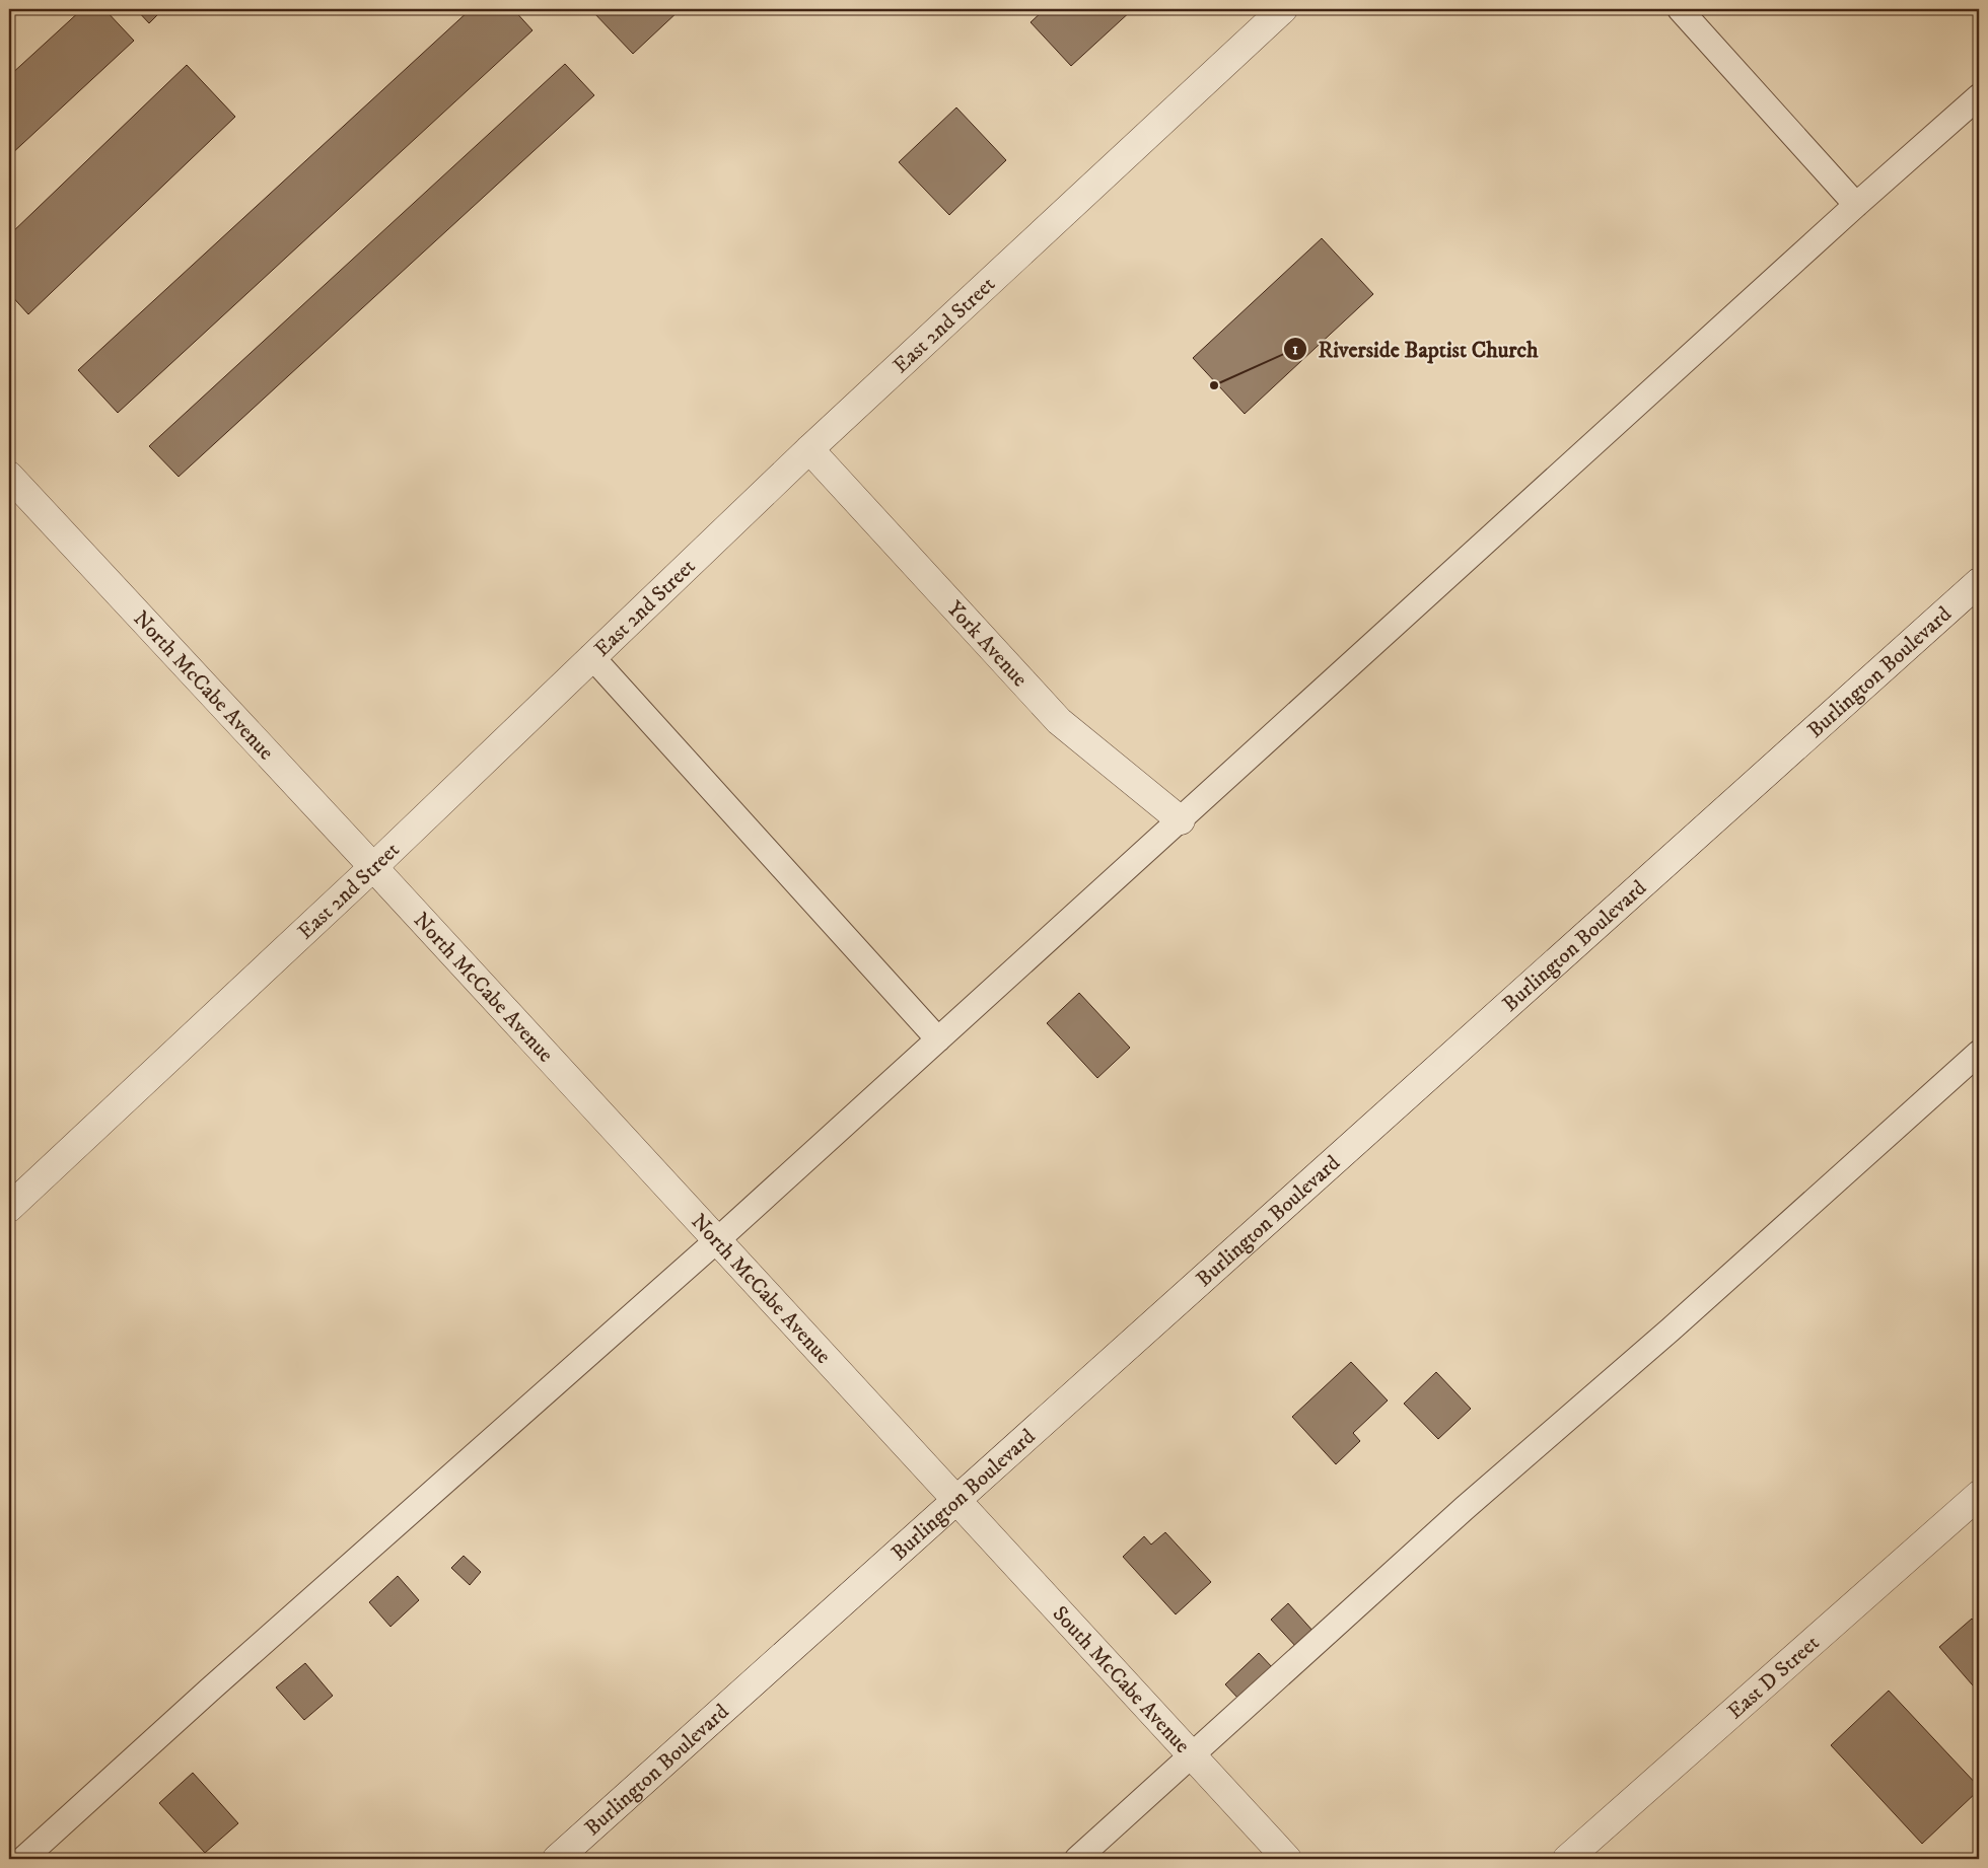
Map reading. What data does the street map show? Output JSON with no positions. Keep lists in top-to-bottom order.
{
  "streets": {
    "street": [
      "East 2nd Street",
      "York Avenue",
      "Burlington Boulevard",
      "North McCabe Avenue",
      "East D Street",
      "South McCabe Avenue"
    ]
  },
  "crossings": [
    ["East 2nd Street", "York Avenue"],
    ["East 2nd Street", "North McCabe Avenue"],
    ["Burlington Boulevard", "North McCabe Avenue"],
    ["Burlington Boulevard", "South McCabe Avenue"],
    ["North McCabe Avenue", "South McCabe Avenue"]
  ],
  "places": ["Riverside Baptist Church"]
}
